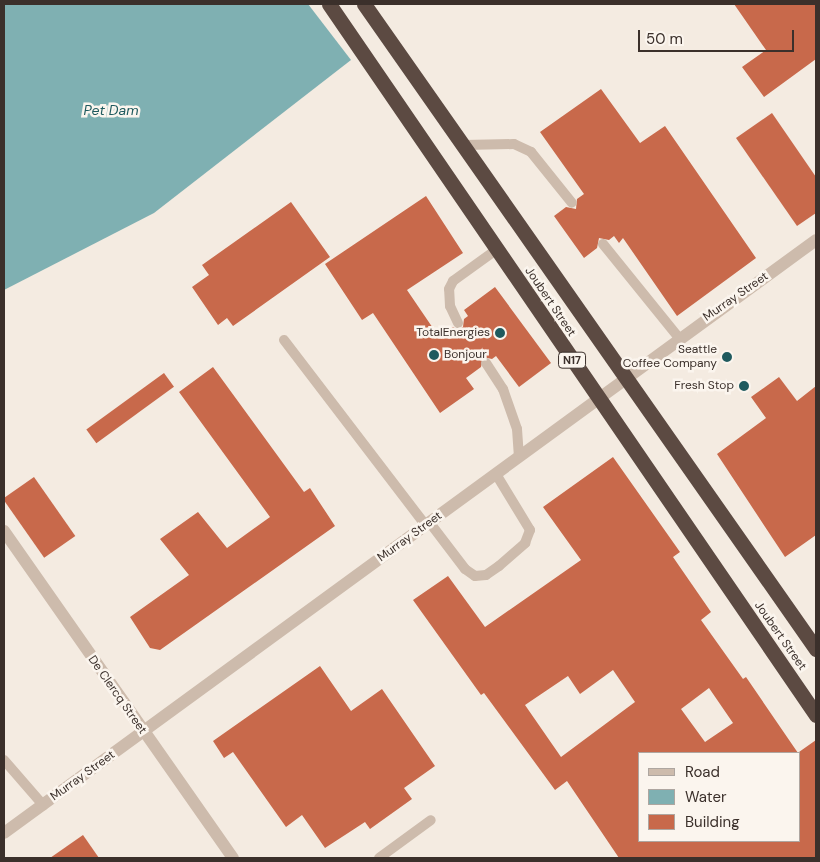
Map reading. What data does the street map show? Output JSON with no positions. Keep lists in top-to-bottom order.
{
  "streets": {
    "highway": ["Joubert Street", "N17"],
    "street": ["Murray Street", "De Clercq Street"]
  },
  "crossings": [
    ["Murray Street", "Joubert Street"],
    ["Murray Street", "De Clercq Street"]
  ],
  "water": ["Pet Dam"],
  "places": [
    "TotalEnergies",
    "Bonjour",
    "Seattle Coffee Company",
    "Fresh Stop"
  ],
  "legend": ["Road", "Water", "Building"],
  "scale_bar": "50 m"
}
